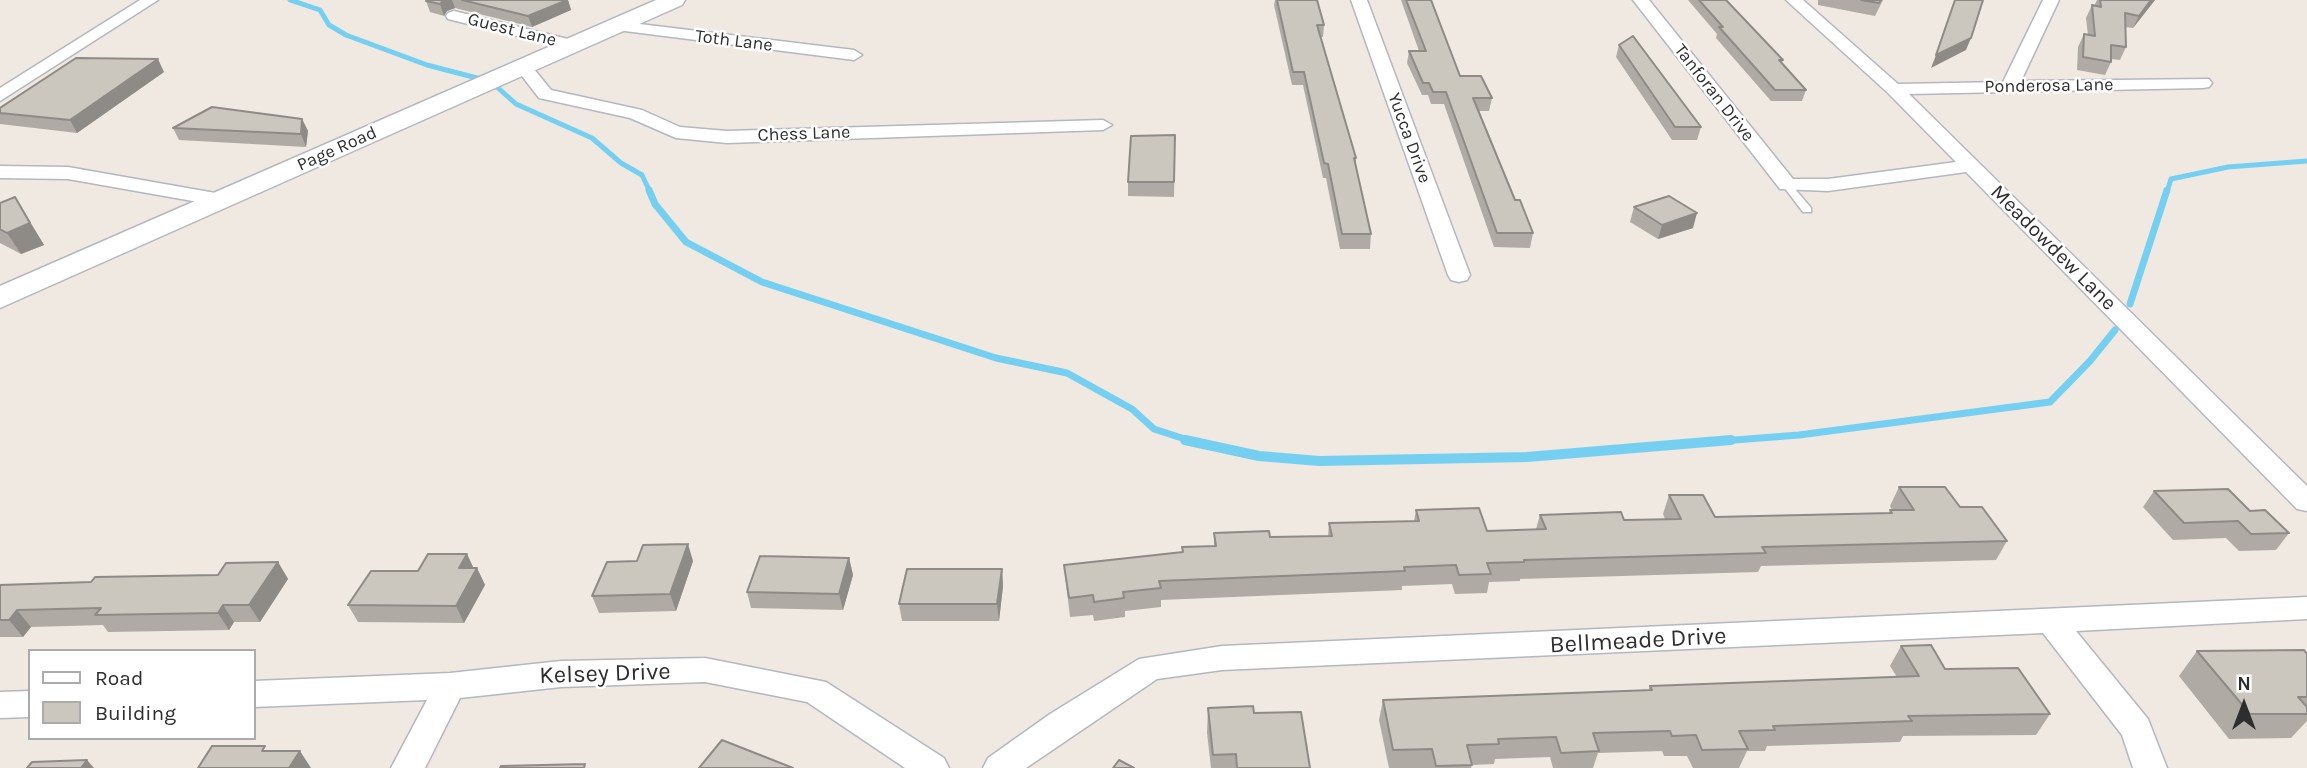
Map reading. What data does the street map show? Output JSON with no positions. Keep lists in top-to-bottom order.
{
  "streets": {
    "main road": ["Page Road"],
    "street": [
      "Guest Lane",
      "Toth Lane",
      "Ponderosa Lane",
      "Tanforan Drive",
      "Chess Lane",
      "Yucca Drive",
      "Meadowdew Lane",
      "Bellmeade Drive",
      "Kelsey Drive"
    ]
  },
  "crossings": [
    ["Guest Lane", "Page Road"],
    ["Toth Lane", "Page Road"],
    ["Ponderosa Lane", "Meadowdew Lane"],
    ["Chess Lane", "Page Road"]
  ],
  "legend": ["Road", "Building"],
  "north": "top"
}
